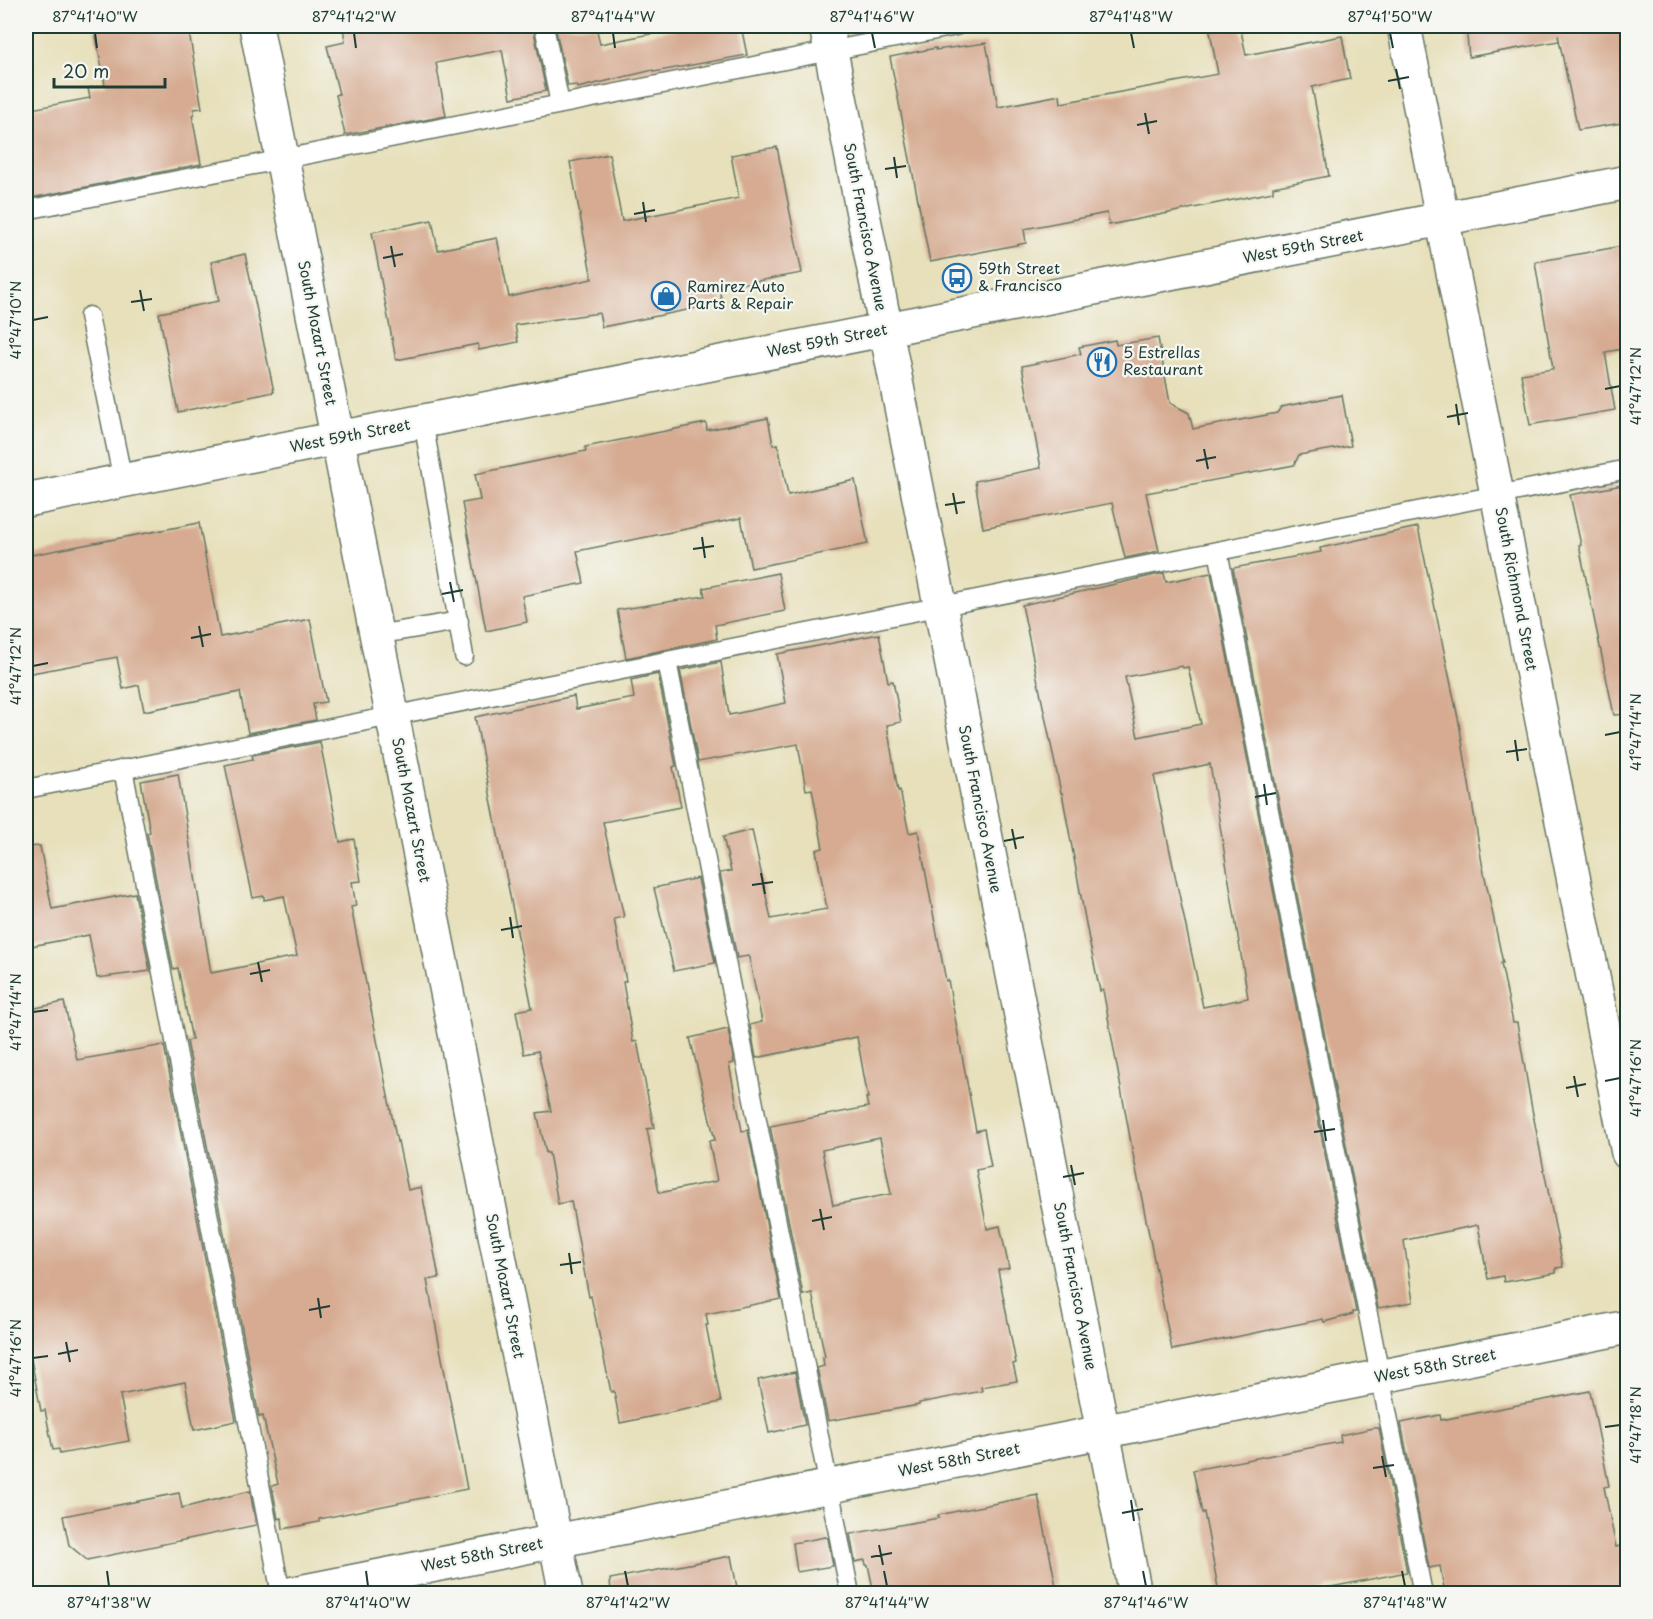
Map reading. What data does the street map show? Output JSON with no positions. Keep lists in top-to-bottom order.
{
  "streets": {
    "street": [
      "South Francisco Avenue",
      "West 59th Street",
      "South Mozart Street",
      "South Richmond Street",
      "West 58th Street"
    ]
  },
  "crossings": [
    ["South Francisco Avenue", "West 59th Street"],
    ["South Francisco Avenue", "West 58th Street"],
    ["West 59th Street", "South Mozart Street"],
    ["West 59th Street", "South Richmond Street"],
    ["South Mozart Street", "West 58th Street"]
  ],
  "places": {
    "bus stop": ["59th Street & Francisco"],
    "shop": ["Ramirez Auto Parts & Repair"],
    "restaurant": ["5 Estrellas Restaurant"]
  },
  "scale_bar": "20 m",
  "coordinates": [
    "87°41'40\"W",
    "87°41'42\"W",
    "87°41'44\"W",
    "87°41'46\"W",
    "87°41'48\"W",
    "87°41'50\"W",
    "41°47'10\"N",
    "41°47'12\"N",
    "41°47'14\"N",
    "41°47'16\"N",
    "41°47'18\"N",
    "87°41'38\"W"
  ]
}
